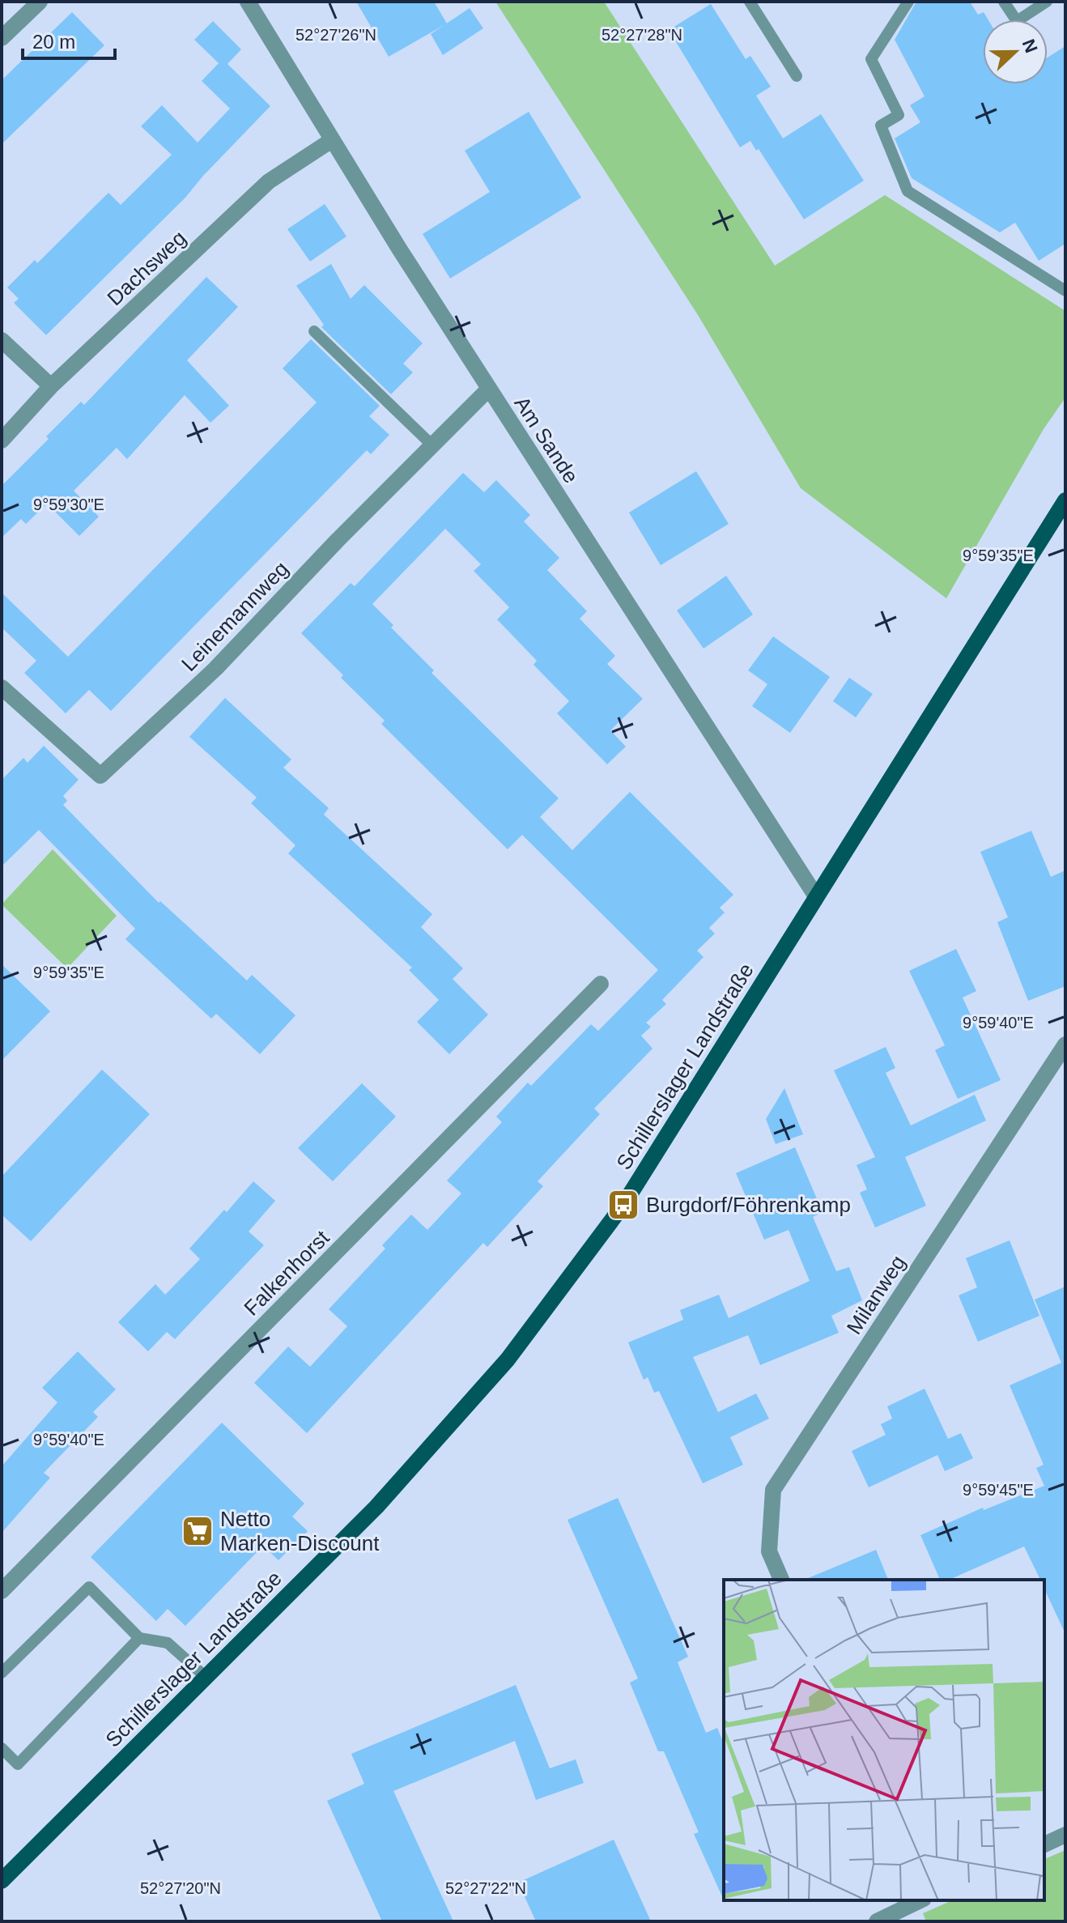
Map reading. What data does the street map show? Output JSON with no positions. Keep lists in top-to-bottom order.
{
  "streets": {
    "main road": ["Schillerslager Landstraße"],
    "street": [
      "Dachsweg",
      "Am Sande",
      "Leinemannweg",
      "Falkenhorst",
      "Milanweg"
    ]
  },
  "crossings": [
    ["Dachsweg", "Am Sande"],
    ["Am Sande", "Leinemannweg"],
    ["Am Sande", "Schillerslager Landstraße"]
  ],
  "places": {
    "bus stop": ["Burgdorf/Föhrenkamp"],
    "supermarket": ["Netto Marken-Discount"]
  },
  "scale_bar": "20 m",
  "north": "right",
  "coordinates": [
    "52°27'26\"N",
    "52°27'28\"N",
    "9°59'30\"E",
    "9°59'35\"E",
    "9°59'40\"E",
    "9°59'45\"E",
    "52°27'20\"N",
    "52°27'22\"N"
  ]
}
